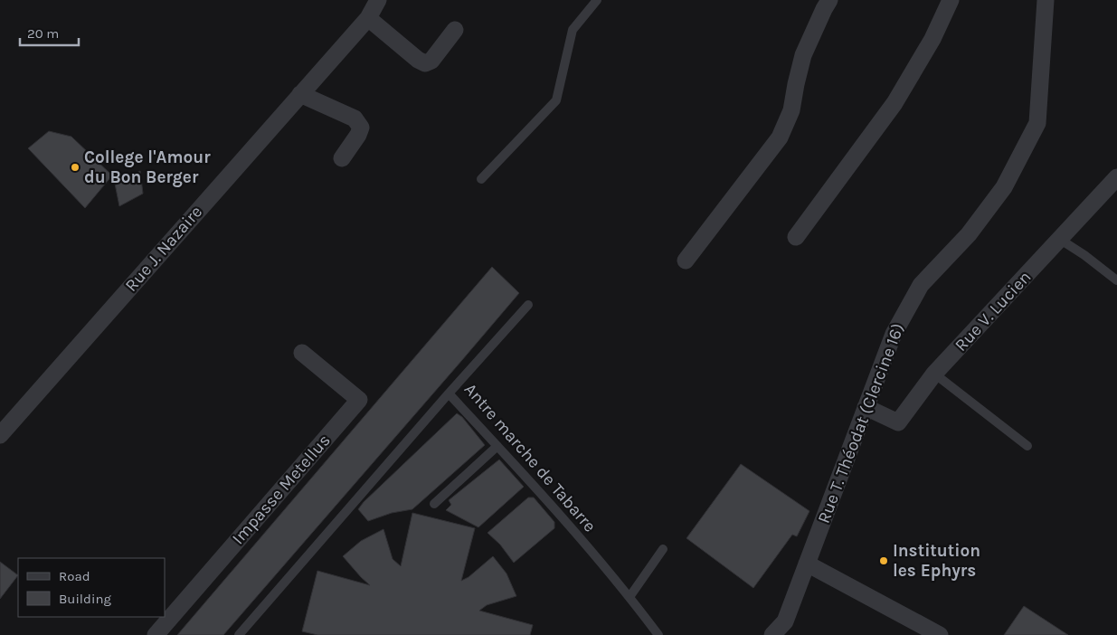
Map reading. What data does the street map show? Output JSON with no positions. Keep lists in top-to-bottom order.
{
  "streets": {
    "street": [
      "Rue J. Nazaire",
      "Rue V. Lucien",
      "Rue T. Théodat (Clercine 16)",
      "Impasse Metellus"
    ],
    "lane": ["Antre marche de Tabarre"]
  },
  "crossings": [
    ["Rue V. Lucien", "Rue T. Théodat (Clercine 16)"]
  ],
  "places": ["College l'Amour du Bon Berger", "Institution les Ephyrs"],
  "legend": ["Road", "Building"],
  "scale_bar": "20 m"
}
